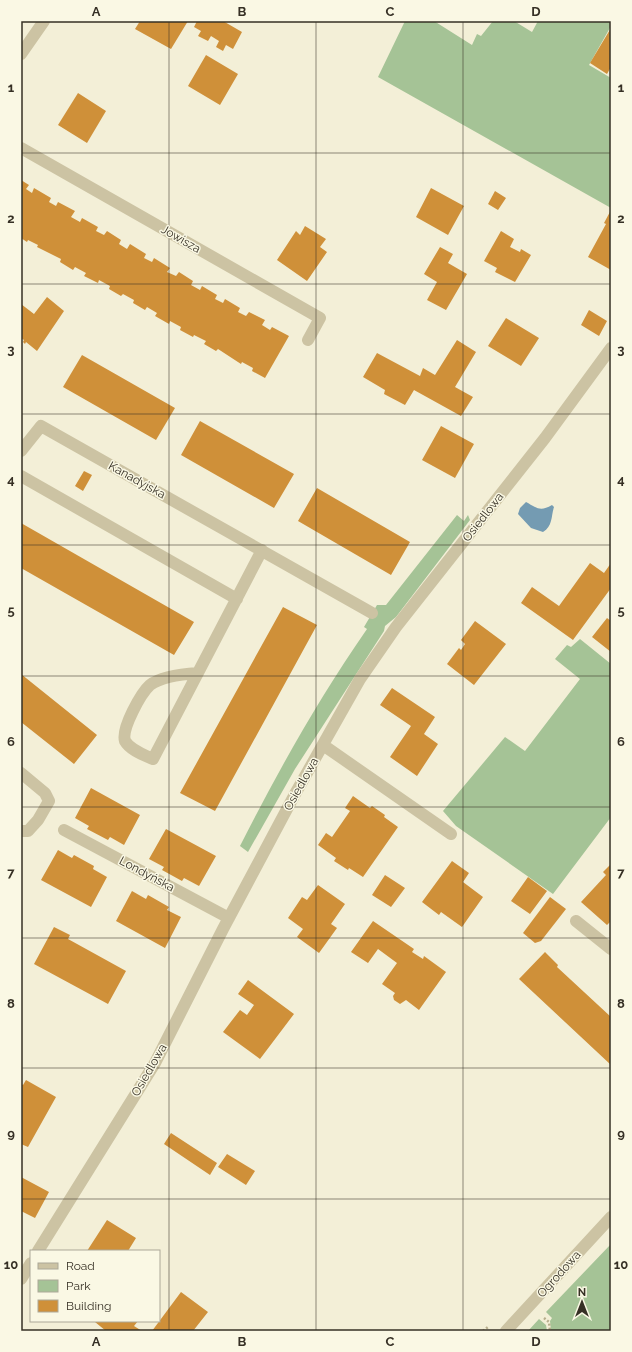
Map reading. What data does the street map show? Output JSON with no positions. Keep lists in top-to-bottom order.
{
  "streets": {
    "street": [
      "Jowisza",
      "Kanadyjska",
      "Osiedlowa",
      "Londyńska",
      "Ogrodowa"
    ]
  },
  "crossings": [
    ["Osiedlowa", "Londyńska"]
  ],
  "legend": ["Road", "Park", "Building"],
  "north": "top",
  "grid": {
    "columns": [
      "A",
      "B",
      "C",
      "D"
    ],
    "rows": [
      "1",
      "2",
      "3",
      "4",
      "5",
      "6",
      "7",
      "8",
      "9",
      "10"
    ]
  }
}
